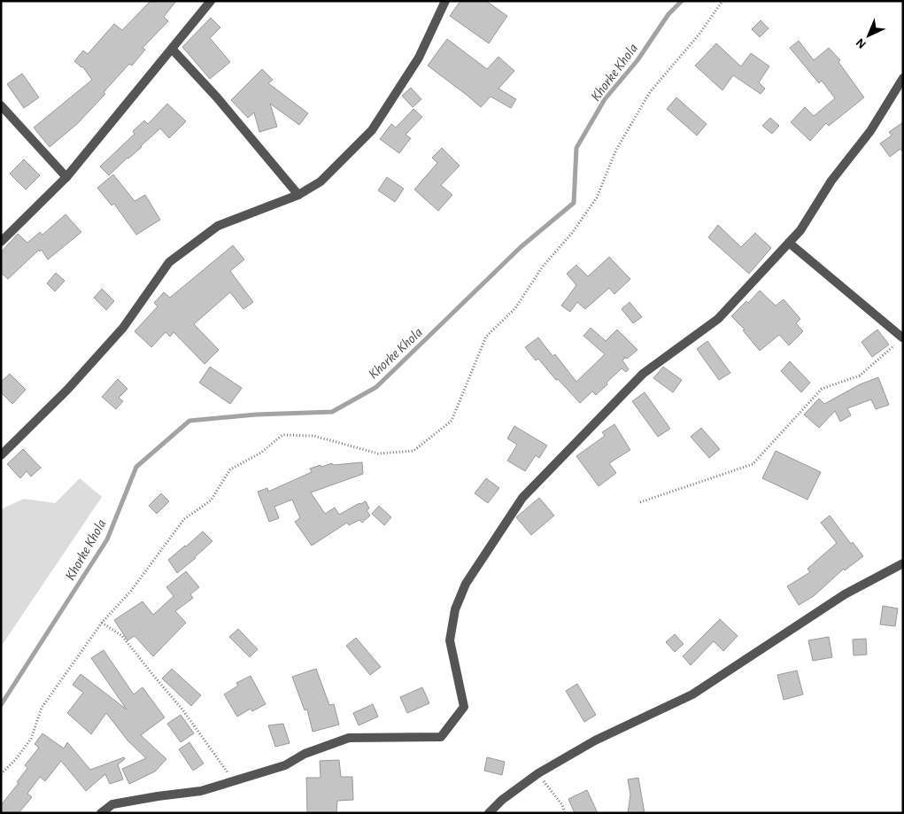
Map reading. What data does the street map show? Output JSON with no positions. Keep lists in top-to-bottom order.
{
  "water": ["Khorke Khola"],
  "north": "bottom left"
}
